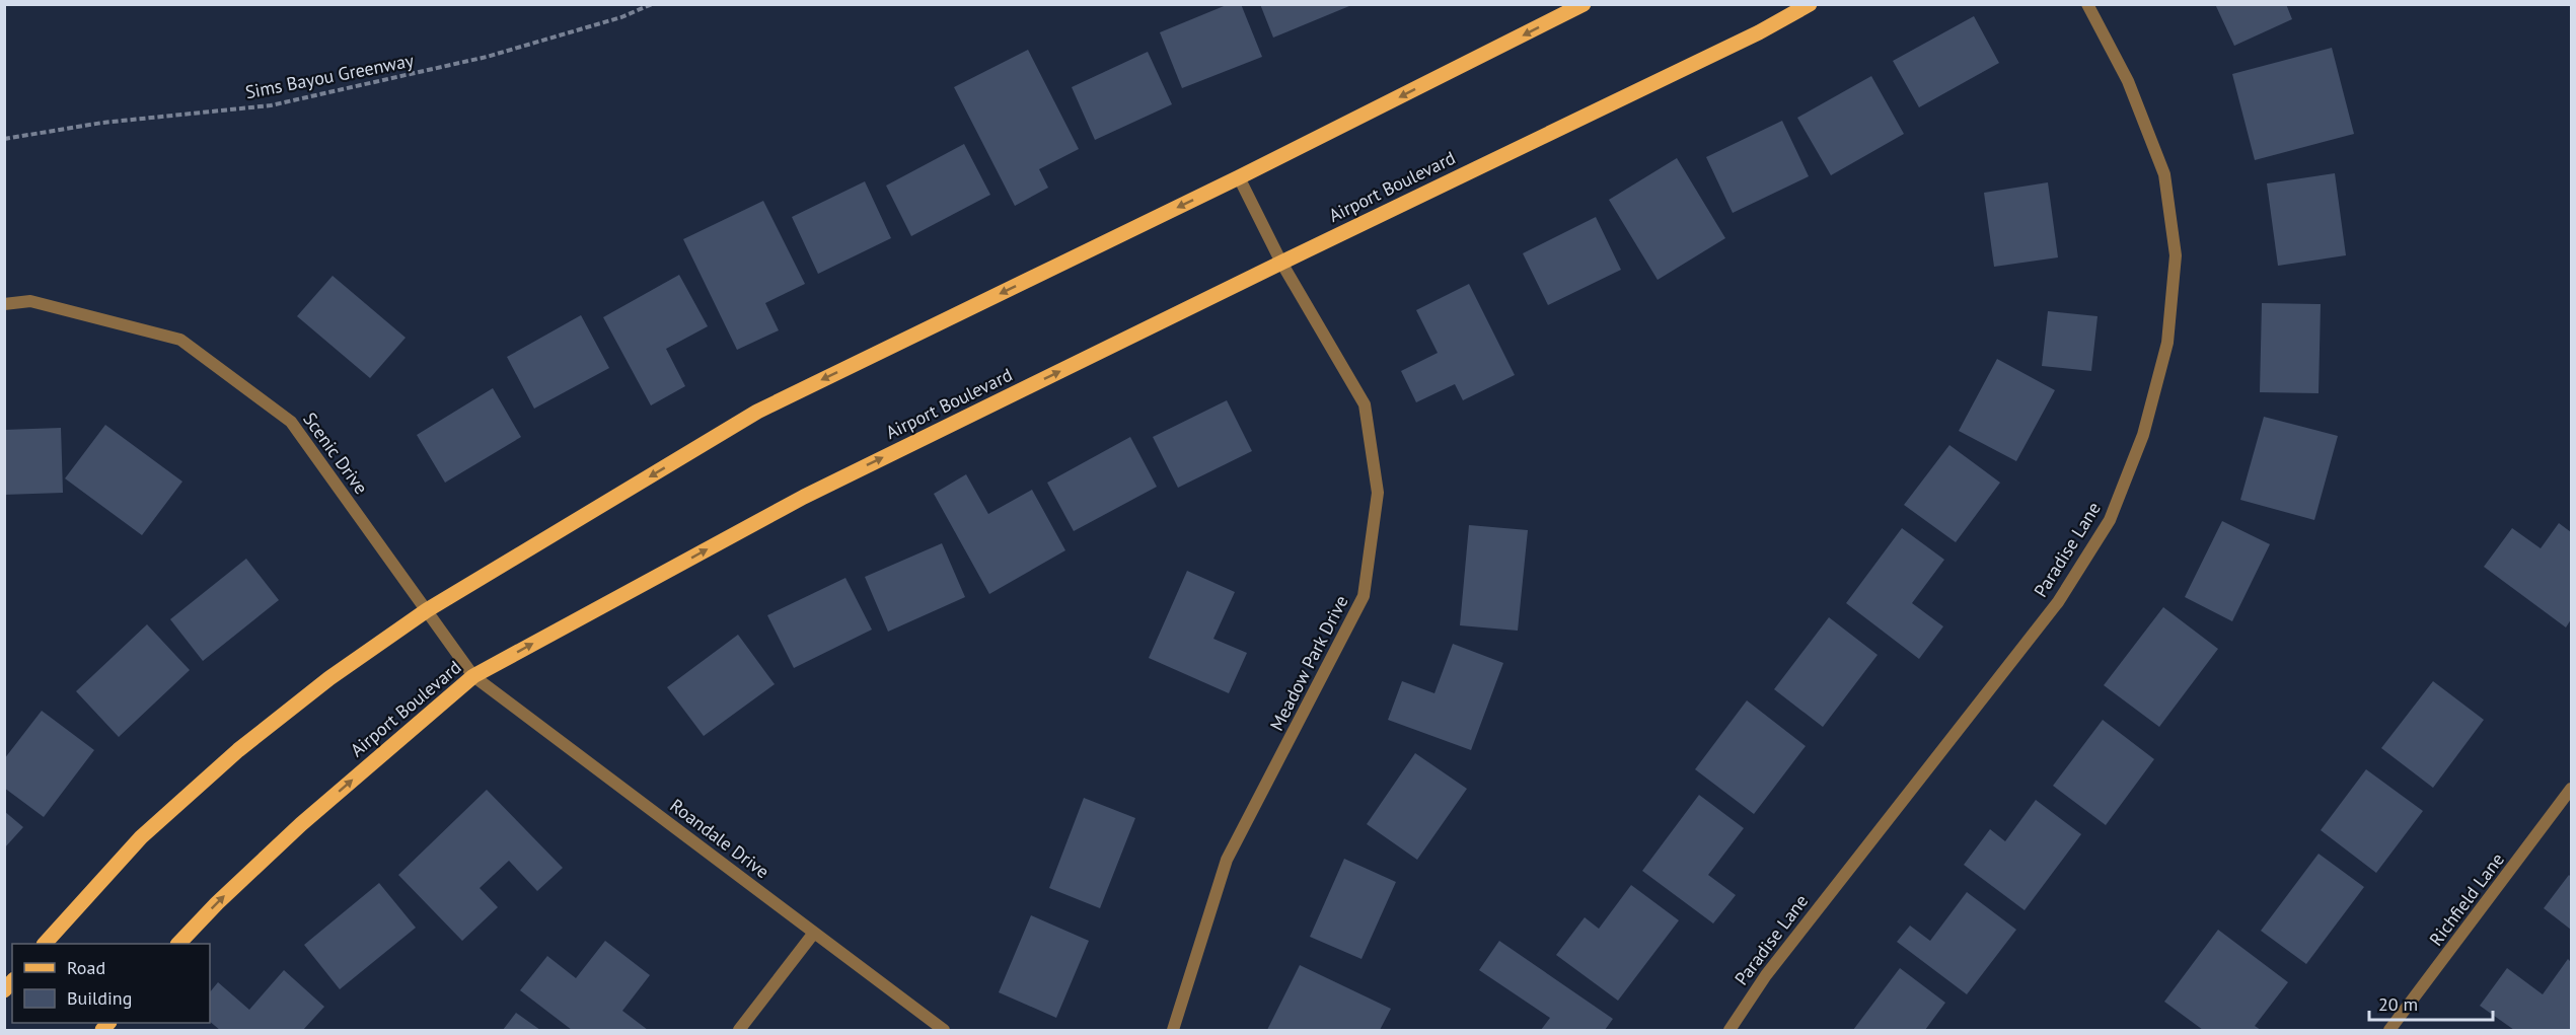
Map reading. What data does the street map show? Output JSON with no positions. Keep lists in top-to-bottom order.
{
  "streets": {
    "main road": ["Airport Boulevard"],
    "street": [
      "Scenic Drive",
      "Paradise Lane",
      "Meadow Park Drive",
      "Roandale Drive",
      "Richfield Lane"
    ],
    "path": ["Sims Bayou Greenway"]
  },
  "crossings": [
    ["Airport Boulevard", "Scenic Drive"],
    ["Airport Boulevard", "Meadow Park Drive"],
    ["Airport Boulevard", "Roandale Drive"],
    ["Scenic Drive", "Roandale Drive"]
  ],
  "legend": ["Road", "Building"],
  "scale_bar": "20 m"
}
